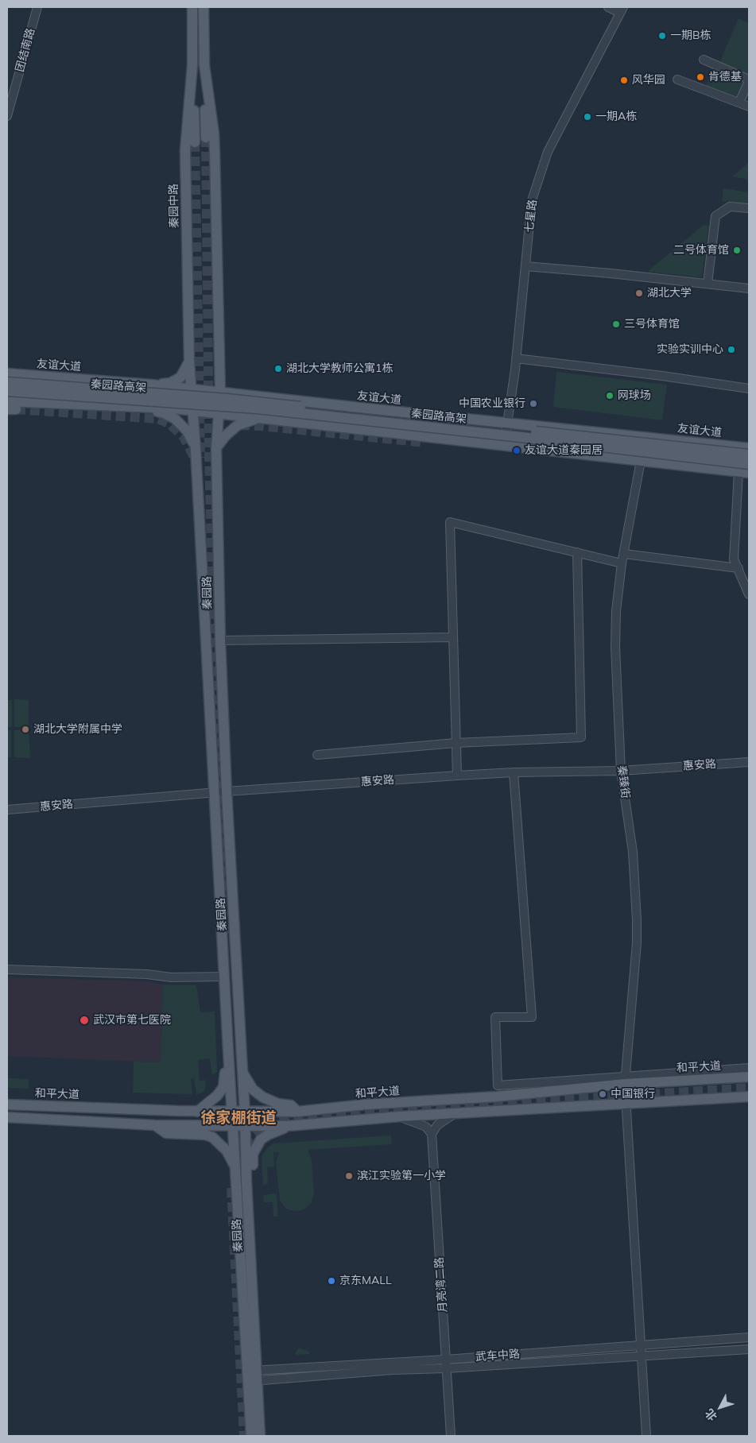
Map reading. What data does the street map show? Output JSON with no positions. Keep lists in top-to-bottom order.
{
  "streets": {
    "main road": [
      "秦园中路",
      "友谊大道",
      "秦园路高架",
      "秦园路",
      "和平大道"
    ],
    "street": [
      "团结南路",
      "七星路",
      "惠安路",
      "秦臻街",
      "月亮湾二路",
      "武车中路"
    ]
  },
  "crossings": [
    ["秦园中路", "友谊大道"],
    ["秦园中路", "秦园路"],
    ["七星路", "友谊大道"],
    ["友谊大道", "秦园路"],
    ["秦园路", "惠安路"],
    ["秦园路", "和平大道"],
    ["秦园路", "武车中路"],
    ["惠安路", "秦臻街"],
    ["秦臻街", "和平大道"],
    ["秦臻街", "武车中路"],
    ["月亮湾二路", "武车中路"]
  ],
  "districts": ["徐家棚街道"],
  "places": [
    "一期B栋",
    "肯德基",
    "风华园",
    "一期A栋",
    "二号体育馆",
    "湖北大学",
    "三号体育馆",
    "实验实训中心",
    "湖北大学教师公寓1栋",
    "网球场",
    "中国农业银行",
    "友谊大道秦园居",
    "湖北大学附属中学",
    "武汉市第七医院",
    "中国银行",
    "滨江实验第一小学",
    "京东MALL"
  ],
  "north": "bottom left"
}
